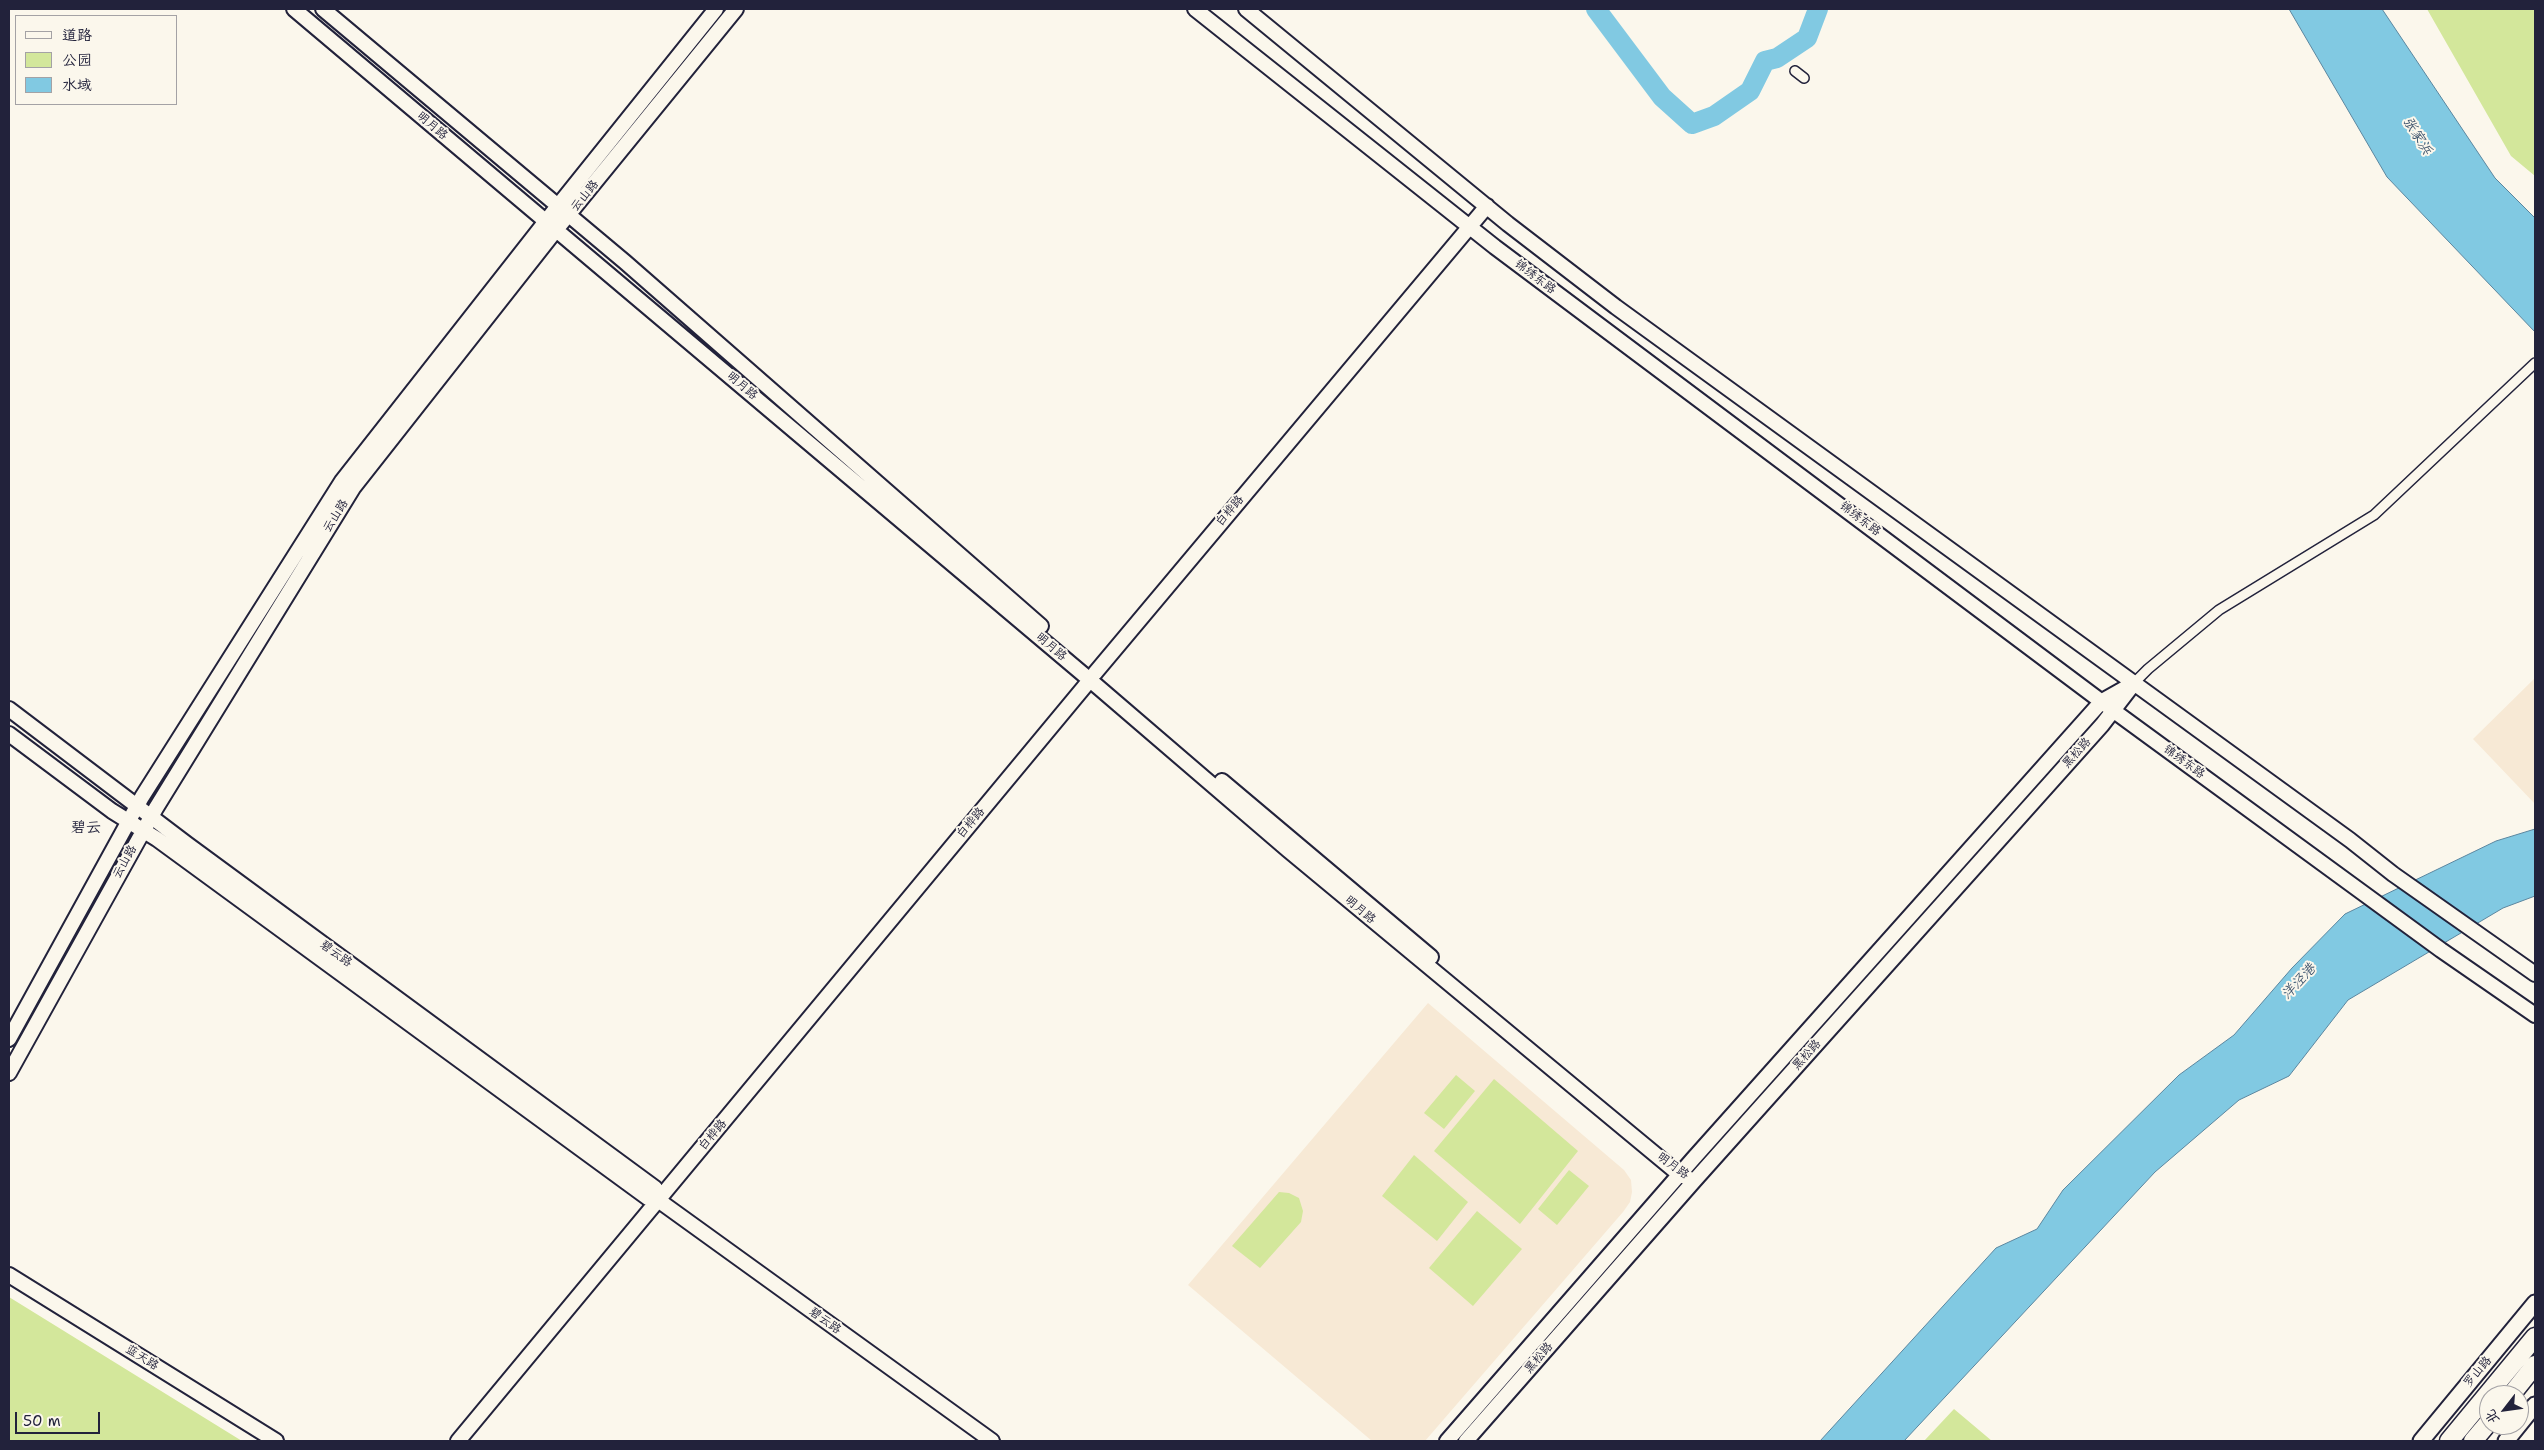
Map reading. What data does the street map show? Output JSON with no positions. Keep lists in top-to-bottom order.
{
  "streets": {
    "main road": ["罗山路"],
    "street": [
      "明月路",
      "云山路",
      "锦绣东路",
      "白桦路",
      "黑松路",
      "碧云路",
      "蓝天路"
    ]
  },
  "crossings": [
    ["明月路", "云山路"],
    ["明月路", "白桦路"],
    ["明月路", "黑松路"],
    ["云山路", "碧云路"],
    ["锦绣东路", "白桦路"],
    ["锦绣东路", "黑松路"],
    ["白桦路", "碧云路"]
  ],
  "districts": ["碧云"],
  "water": ["张家浜", "洋泾港"],
  "legend": ["道路", "公园", "水域"],
  "scale_bar": "50 m",
  "north": "bottom left"
}
